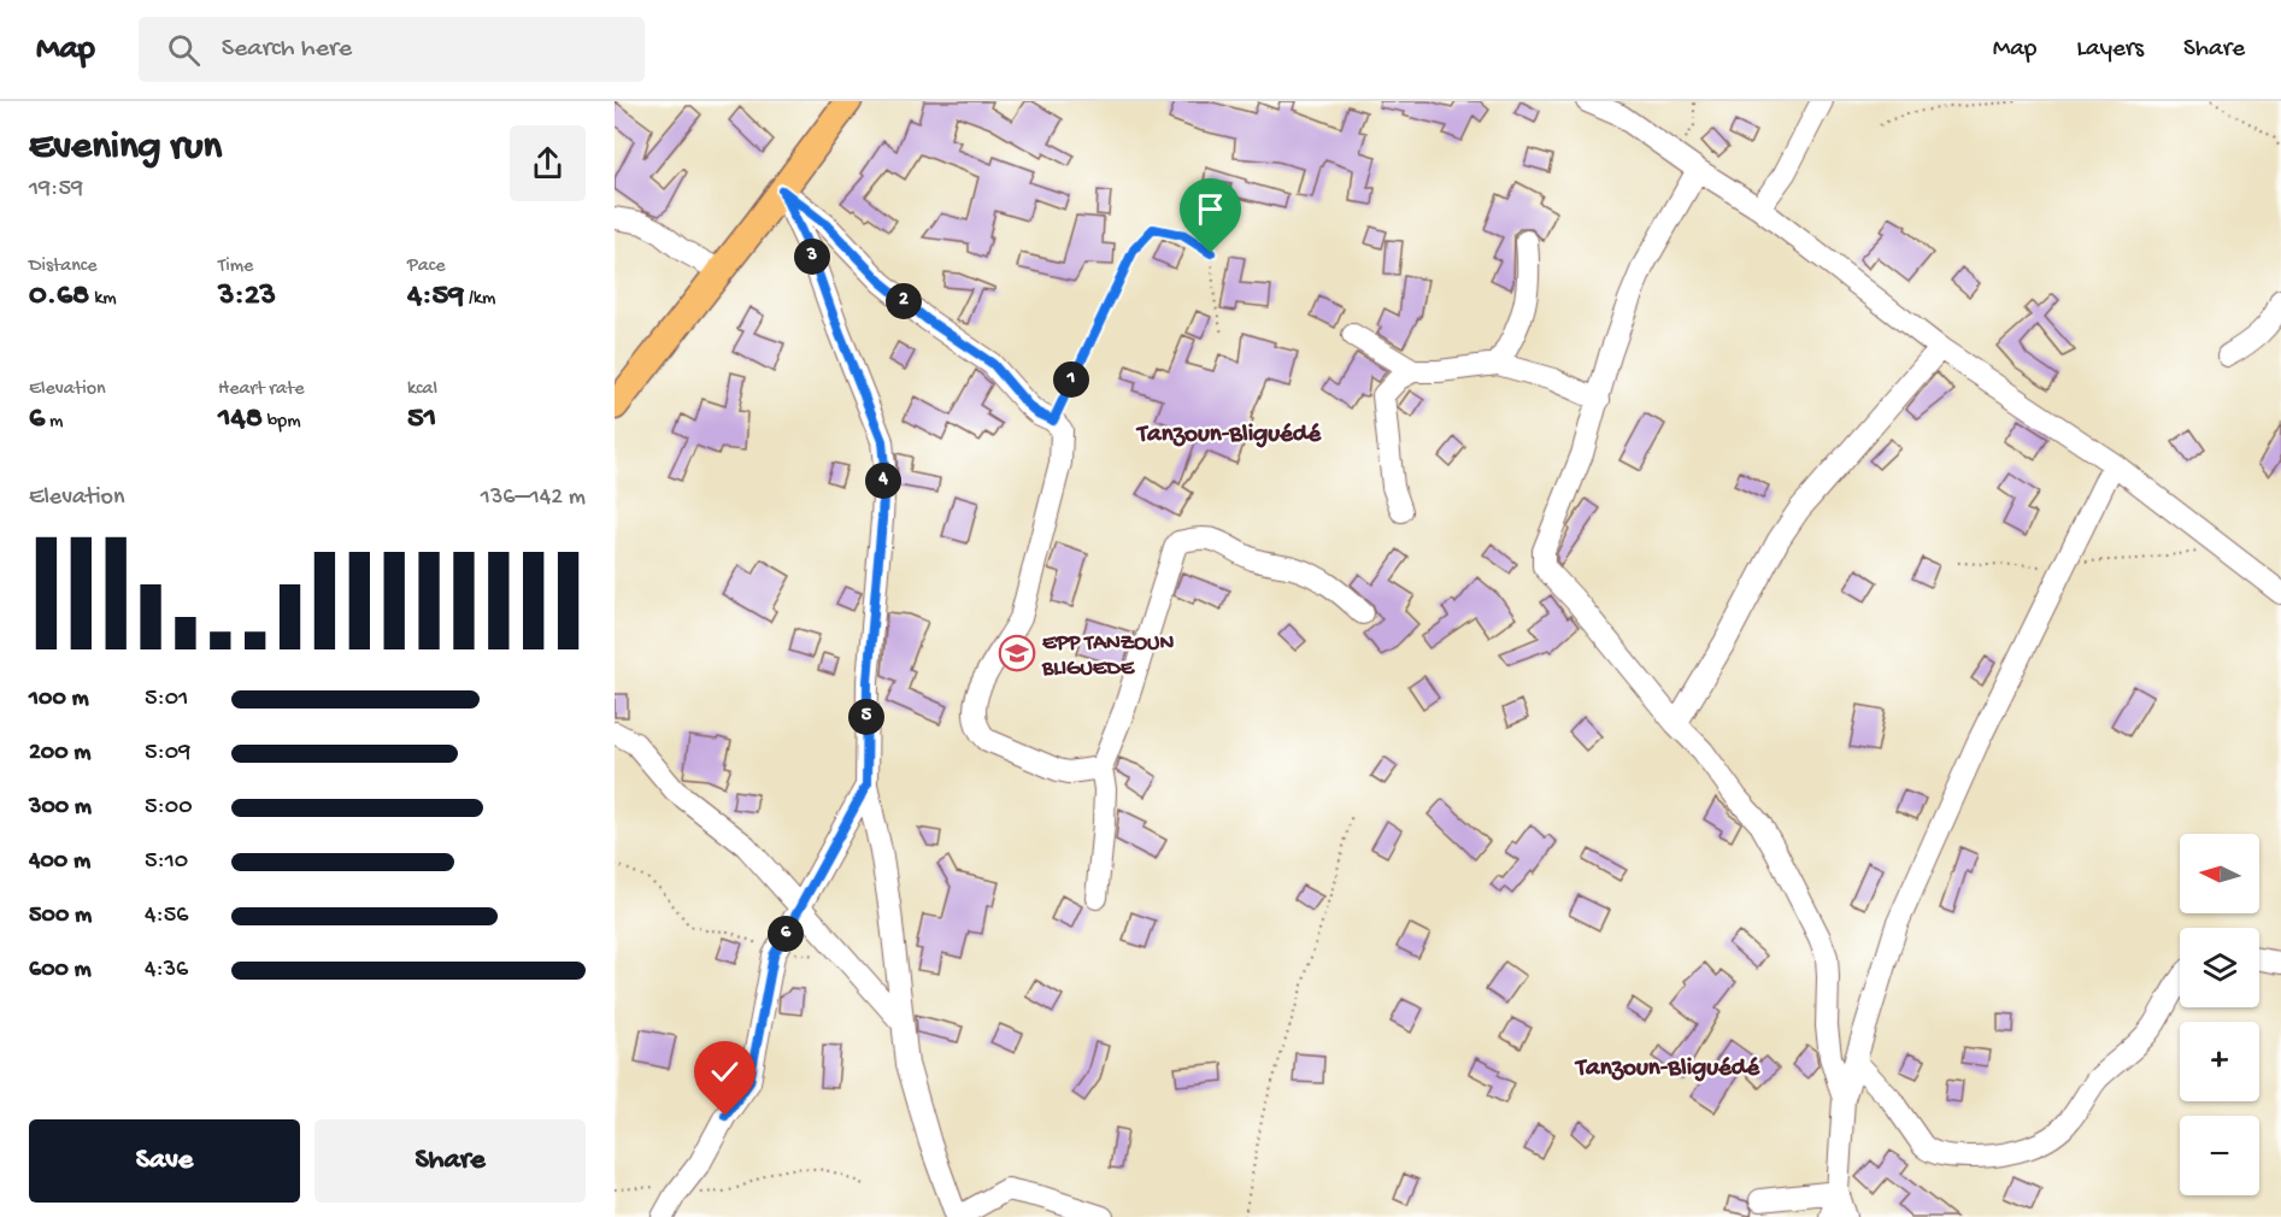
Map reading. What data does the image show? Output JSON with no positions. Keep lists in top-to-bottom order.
{
  "districts": ["Tanzoun-Bliguédé", "Tanzoun-Bliguédé"],
  "places": {
    "school or university": ["EPP TANZOUN BLIGUEDE"]
  },
  "north": "left",
  "page": {
    "header": "Map",
    "search": "Search here",
    "nav": ["Map", "Layers", "Share"],
    "heading": ["Evening run", "19:59"],
    "stats": [
      ["Distance", "0.68 km"],
      ["Time", "3:23"],
      ["Pace", "4:59 /km"],
      ["Elevation", "6 m"],
      ["Heart rate", "148 bpm"],
      ["kcal", "51"]
    ],
    "pins": [
      "3",
      "2",
      "1",
      "4",
      "5",
      "6"
    ],
    "chart": ["Elevation", "136–142 m"],
    "list": [
      {
        "name": "100 m",
        "note": "5:01"
      },
      {
        "name": "200 m",
        "note": "5:09"
      },
      {
        "name": "300 m",
        "note": "5:00"
      },
      {
        "name": "400 m",
        "note": "5:10"
      },
      {
        "name": "500 m",
        "note": "4:56"
      },
      {
        "name": "600 m",
        "note": "4:36"
      }
    ],
    "map_buttons": ["+", "−"],
    "buttons": ["Save", "Share"]
  }
}
